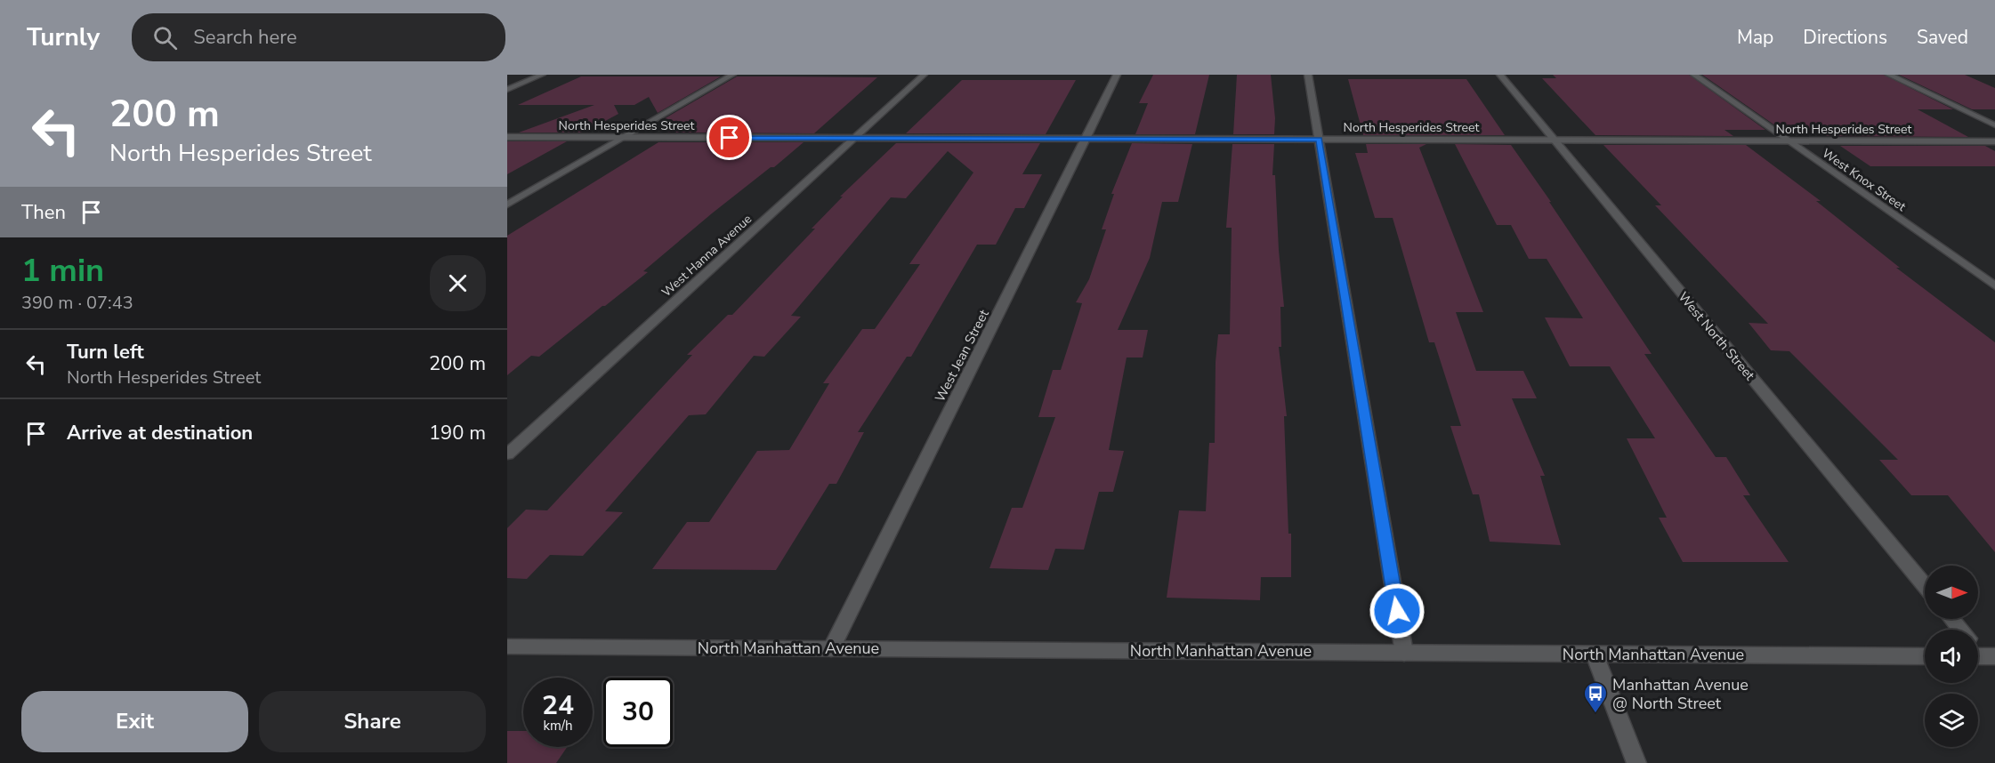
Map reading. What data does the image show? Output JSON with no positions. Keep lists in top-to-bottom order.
{
  "streets": {
    "street": [
      "North Hesperides Street",
      "West Knox Street",
      "West Hanna Avenue",
      "West North Street",
      "West Jean Street",
      "North Manhattan Avenue"
    ]
  },
  "crossings": [
    ["North Hesperides Street", "West Knox Street"],
    ["North Hesperides Street", "West Hanna Avenue"],
    ["North Hesperides Street", "West North Street"],
    ["North Hesperides Street", "West Jean Street"],
    ["West Jean Street", "North Manhattan Avenue"]
  ],
  "places": {
    "bus stop": ["Manhattan Avenue @ North Street"]
  },
  "north": "right",
  "page": {
    "header": "Turnly",
    "search": "Search here",
    "nav": ["Map", "Directions", "Saved"],
    "turn": ["200 m", "North Hesperides Street"],
    "then": "Then",
    "heading": ["1 min", "390 m · 07:43"],
    "list": [
      {
        "name": "Turn left",
        "note": "North Hesperides Street",
        "value": "200 m"
      },
      {
        "name": "Arrive at destination",
        "value": "190 m"
      }
    ],
    "speed": "24 km/h",
    "limit": "30",
    "buttons": ["Exit", "Share"]
  }
}
